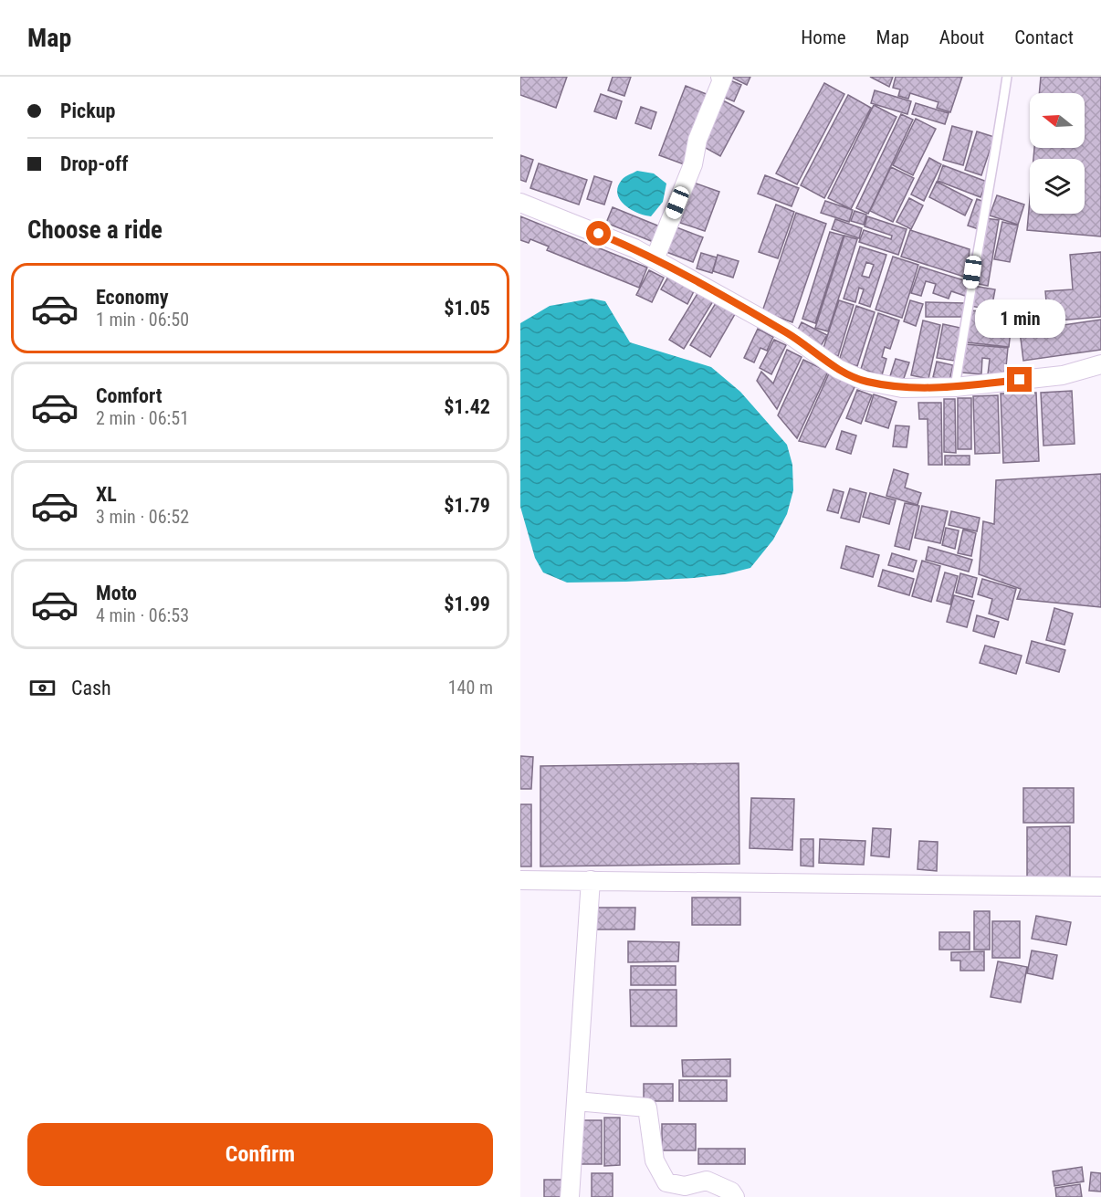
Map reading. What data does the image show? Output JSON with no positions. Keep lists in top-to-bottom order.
{
  "north": "left",
  "page": {
    "header": "Map",
    "nav": [
      "Home",
      "Map",
      "About",
      "Contact"
    ],
    "banner": ["Pickup", "Drop-off"],
    "heading": "Choose a ride",
    "list": [
      {
        "name": "Economy",
        "note": "1 min · 06:50",
        "value": "$1.05"
      },
      {
        "name": "Comfort",
        "note": "2 min · 06:51",
        "value": "$1.42"
      },
      {
        "name": "XL",
        "note": "3 min · 06:52",
        "value": "$1.79"
      },
      {
        "name": "Moto",
        "note": "4 min · 06:53",
        "value": "$1.99"
      }
    ],
    "bubble": "1 min",
    "pay": ["Cash", "140 m"],
    "buttons": "Confirm"
  }
}
